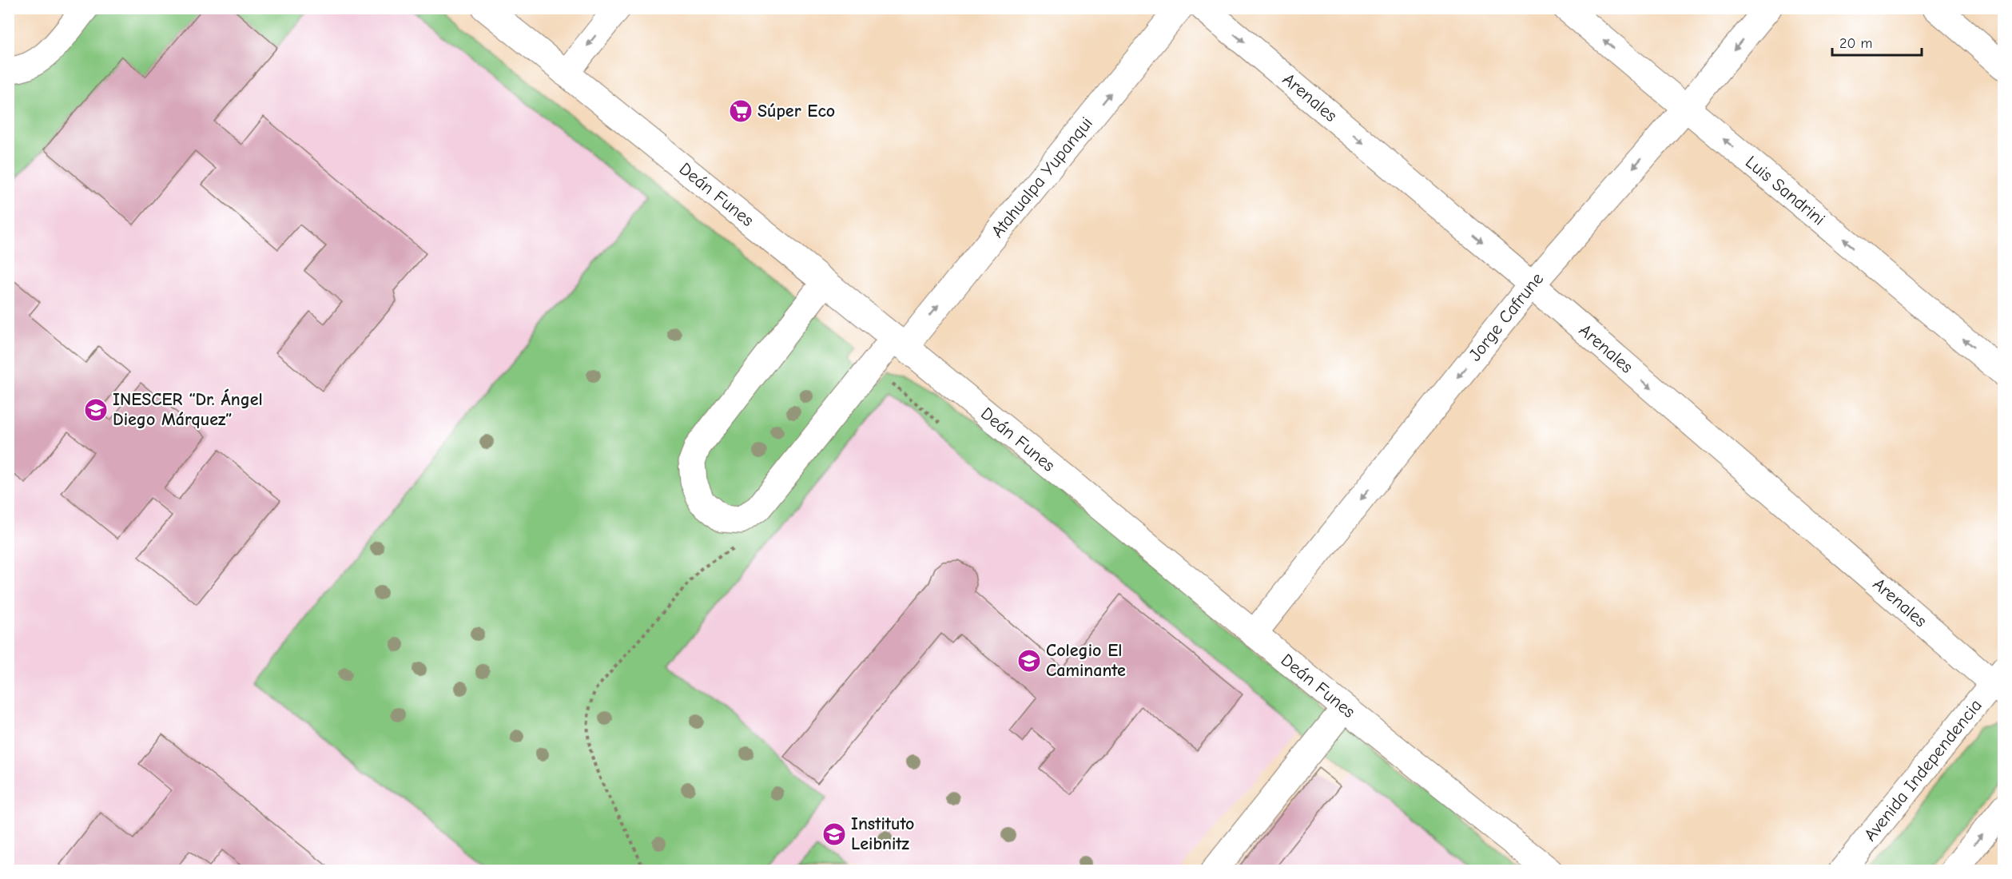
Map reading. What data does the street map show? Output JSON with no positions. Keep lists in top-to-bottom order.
{
  "streets": {
    "street": [
      "Arenales",
      "Atahualpa Yupanqui",
      "Luis Sandrini",
      "Deán Funes",
      "Jorge Cafrune",
      "Avenida Independencia"
    ]
  },
  "crossings": [
    ["Arenales", "Jorge Cafrune"],
    ["Arenales", "Avenida Independencia"],
    ["Atahualpa Yupanqui", "Deán Funes"],
    ["Luis Sandrini", "Jorge Cafrune"],
    ["Deán Funes", "Jorge Cafrune"]
  ],
  "one_way": [
    "Arenales",
    "Atahualpa Yupanqui",
    "Luis Sandrini",
    "Jorge Cafrune"
  ],
  "places": {
    "supermarket": ["Súper Eco"],
    "school or university": ["INESCER “Dr. Ángel Diego Márquez”", "Colegio El Caminante", "Instituto Leibnitz"]
  },
  "scale_bar": "20 m"
}
